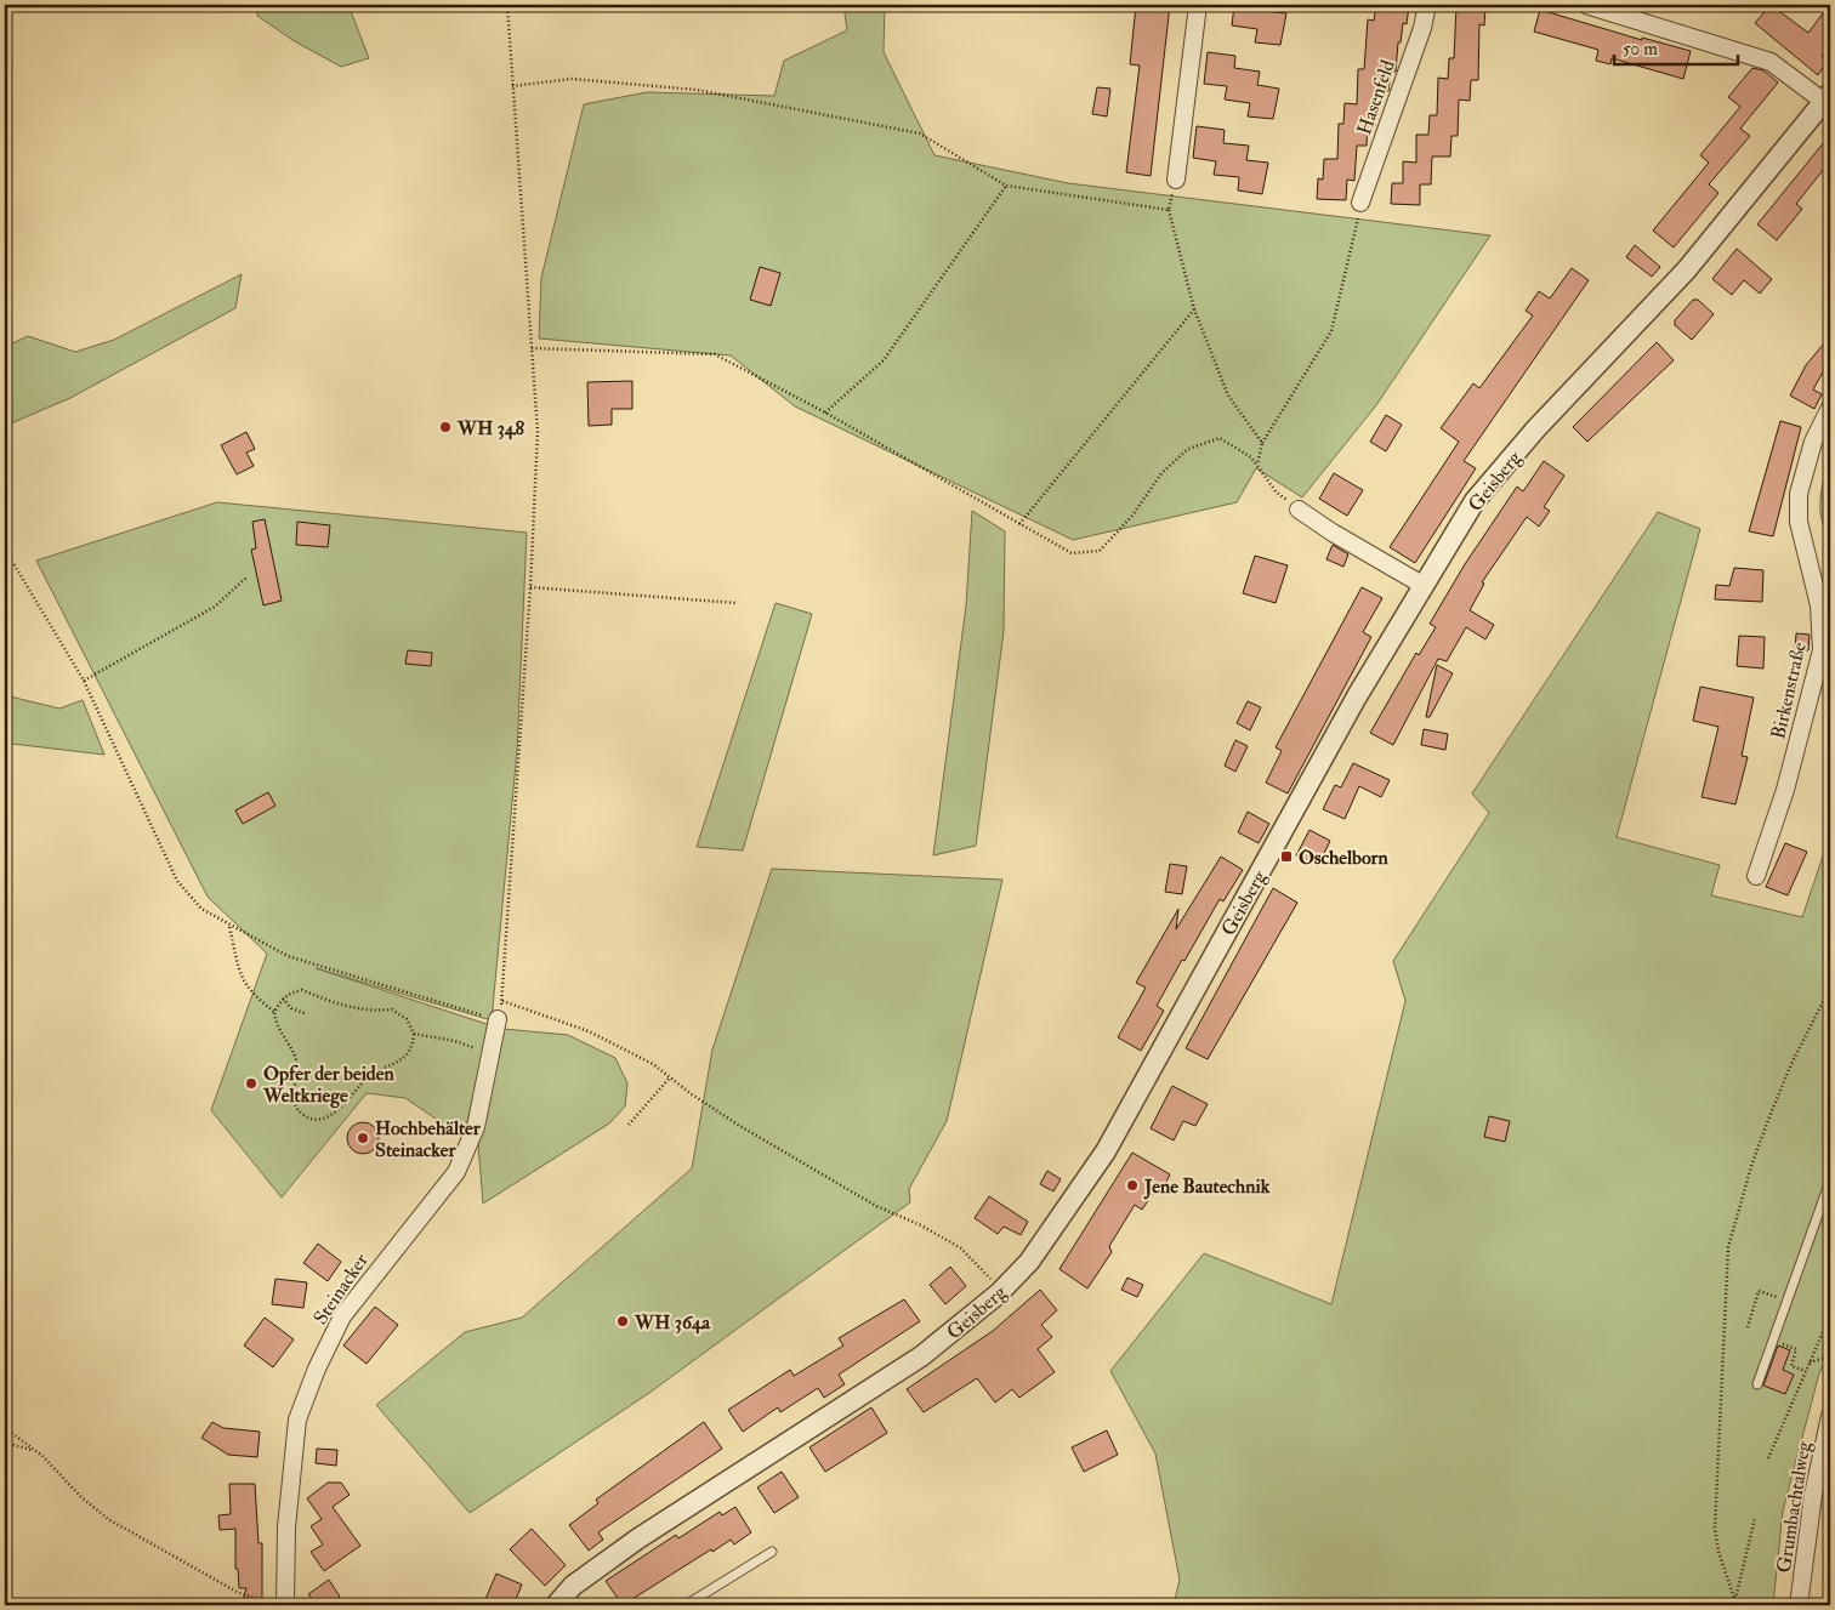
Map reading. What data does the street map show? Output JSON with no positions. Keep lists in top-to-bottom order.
{
  "streets": {
    "street": [
      "Hasenfeld",
      "Geisberg",
      "Birkenstraße",
      "Steinacker",
      "Grumbachtalweg"
    ]
  },
  "places": {
    "other": [
      "WH 348",
      "Opfer der beiden Weltkriege",
      "Hochbehälter Steinacker",
      "Jene Bautechnik",
      "WH 364a"
    ],
    "transit": ["Oschelborn"]
  },
  "scale_bar": "50 m"
}
